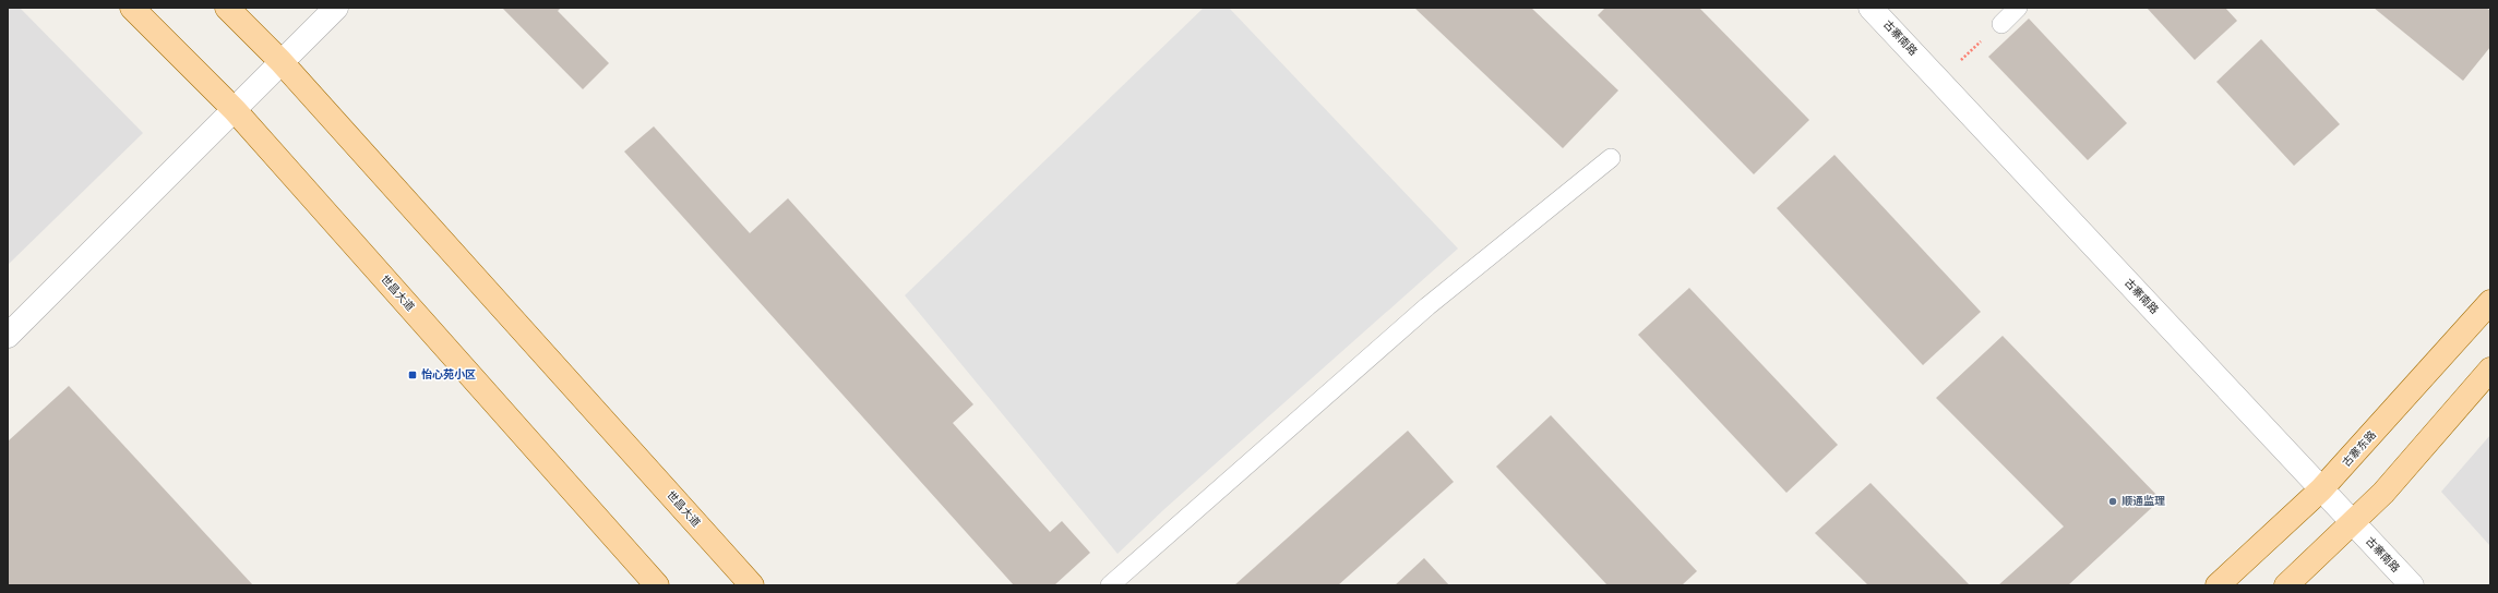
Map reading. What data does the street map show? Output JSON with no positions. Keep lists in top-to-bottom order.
{
  "streets": {
    "main road": ["世昌大道", "古寨东路"],
    "street": ["古寨南路"]
  },
  "crossings": [
    ["古寨南路", "古寨东路"]
  ],
  "places": {
    "transit": ["怡心苑小区"],
    "other": ["顺通监理"]
  }
}
